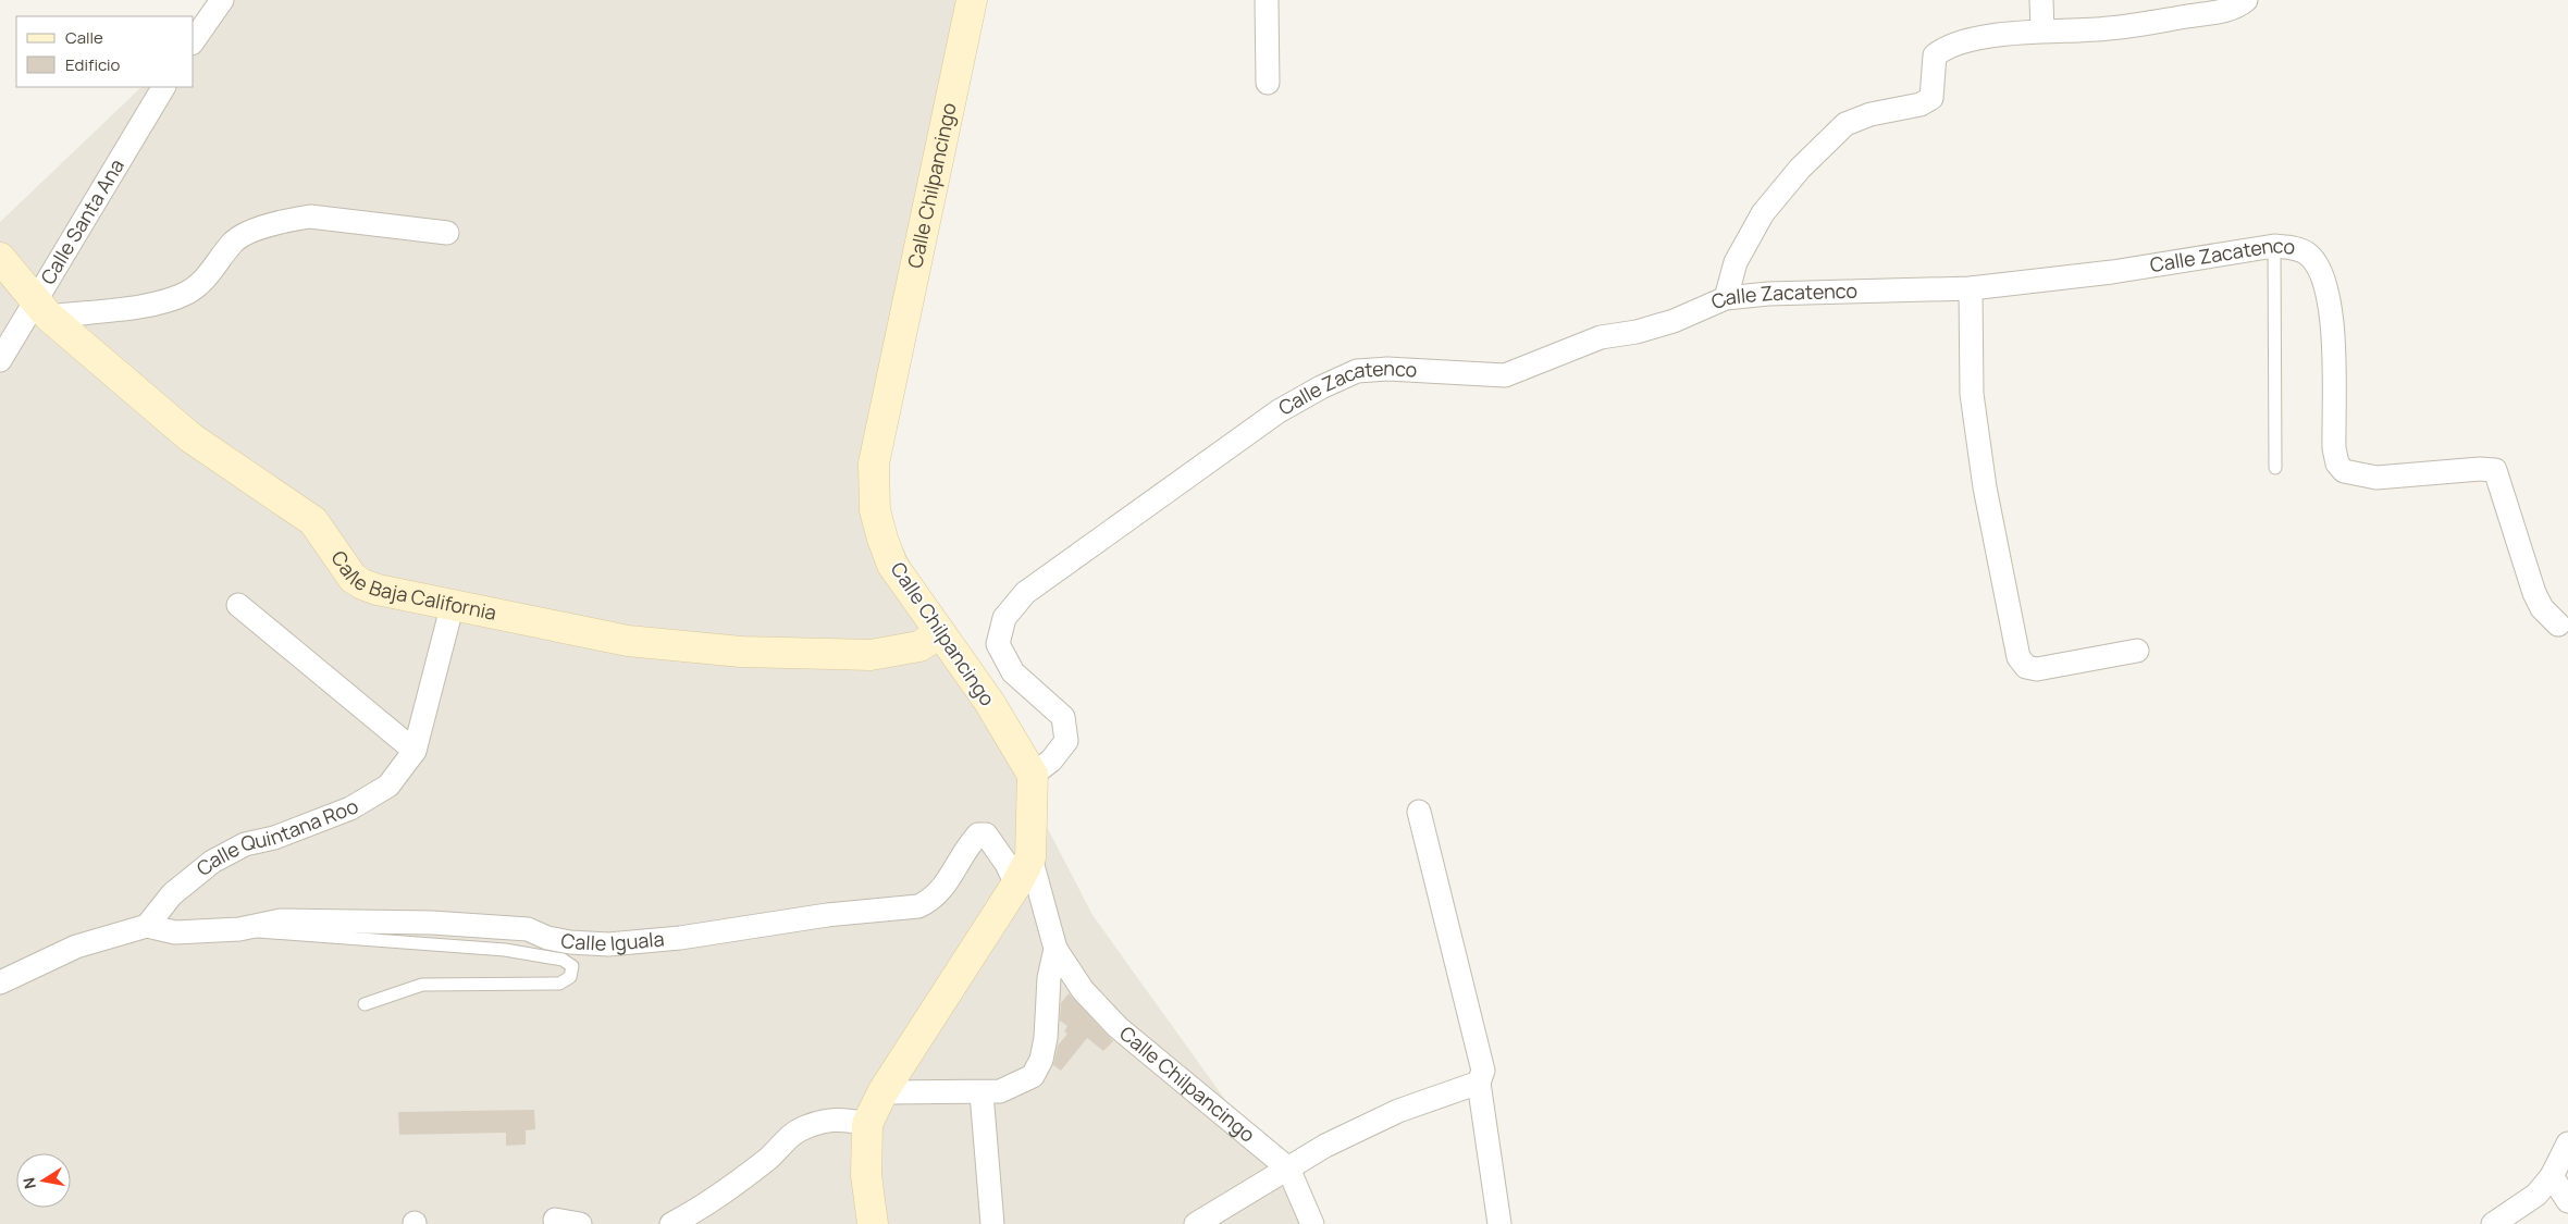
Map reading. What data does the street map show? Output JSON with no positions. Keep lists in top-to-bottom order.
{
  "streets": {
    "street": [
      "Calle Chilpancingo",
      "Calle Santa Ana",
      "Calle Zacatenco",
      "Calle Baja California",
      "Calle Quintana Roo",
      "Calle Iguala"
    ]
  },
  "crossings": [
    ["Calle Chilpancingo", "Calle Zacatenco"],
    ["Calle Chilpancingo", "Calle Baja California"],
    ["Calle Santa Ana", "Calle Baja California"],
    ["Calle Baja California", "Calle Quintana Roo"],
    ["Calle Quintana Roo", "Calle Iguala"]
  ],
  "legend": ["Calle", "Edificio"],
  "north": "left"
}
